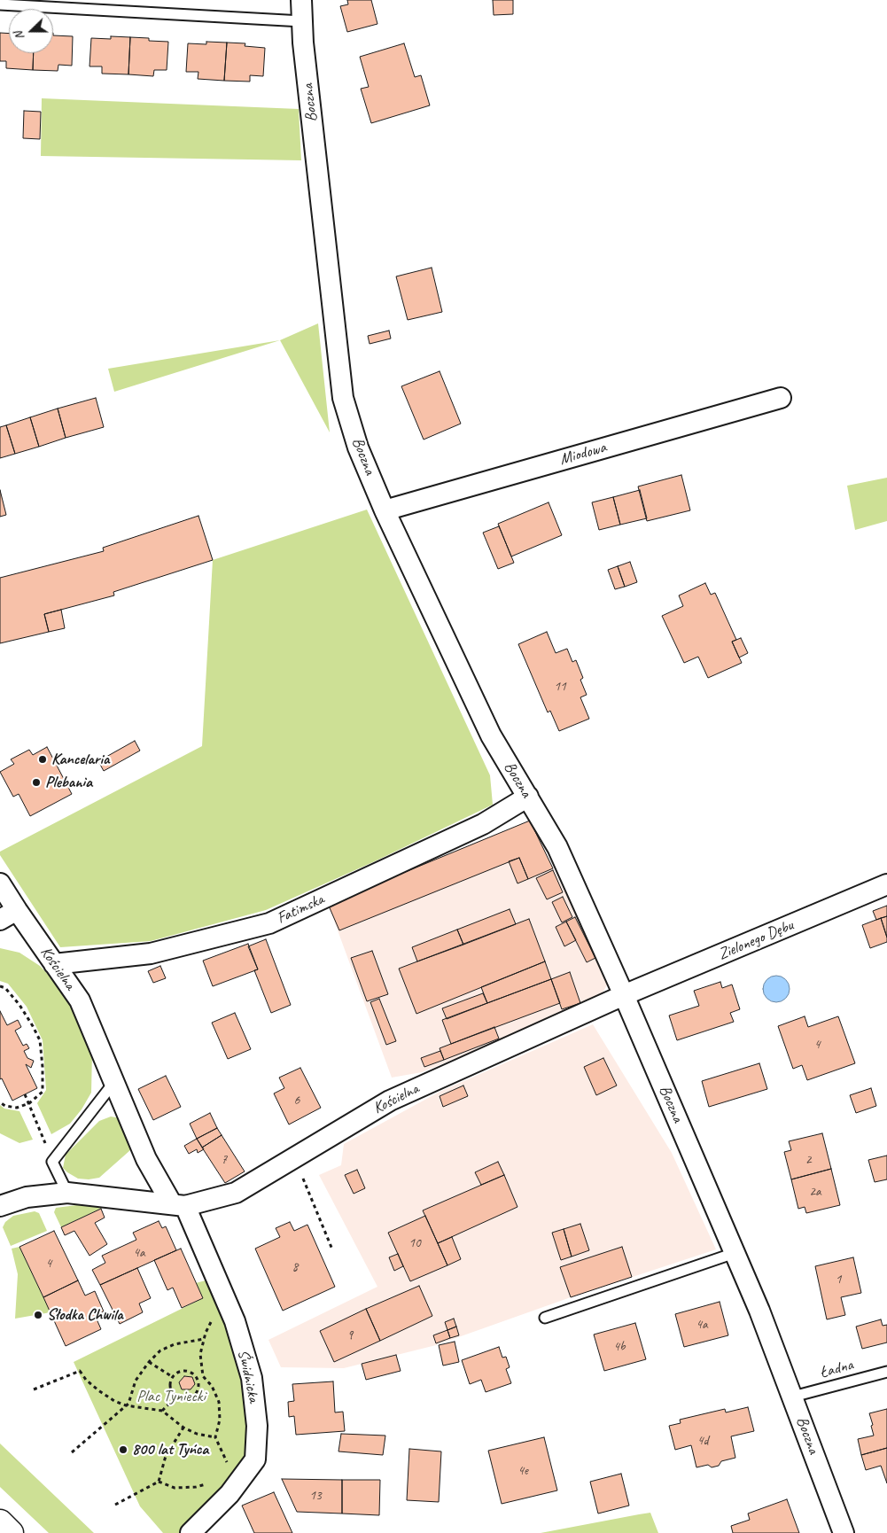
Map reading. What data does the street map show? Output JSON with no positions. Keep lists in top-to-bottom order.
{
  "streets": {
    "street": [
      "Boczna",
      "Miodowa",
      "Fatimska",
      "Zielonego Dębu",
      "Kościelna",
      "Świdnicka"
    ],
    "lane": ["Ładna"]
  },
  "crossings": [
    ["Boczna", "Miodowa"],
    ["Boczna", "Fatimska"],
    ["Boczna", "Zielonego Dębu"],
    ["Boczna", "Kościelna"],
    ["Boczna", "Ładna"],
    ["Fatimska", "Kościelna"],
    ["Zielonego Dębu", "Kościelna"],
    ["Kościelna", "Świdnicka"]
  ],
  "parks": ["Plac Tyniecki"],
  "places": [
    "Kancelaria",
    "Plebania",
    "Słodka Chwila",
    "800 lat Tyńca"
  ],
  "house_numbers": [
    "11",
    "4",
    "6",
    "7",
    "2",
    "2a",
    "10",
    "4a",
    "4",
    "8",
    "1",
    "4a",
    "9",
    "4b",
    "4d",
    "4e",
    "13"
  ],
  "north": "left"
}
